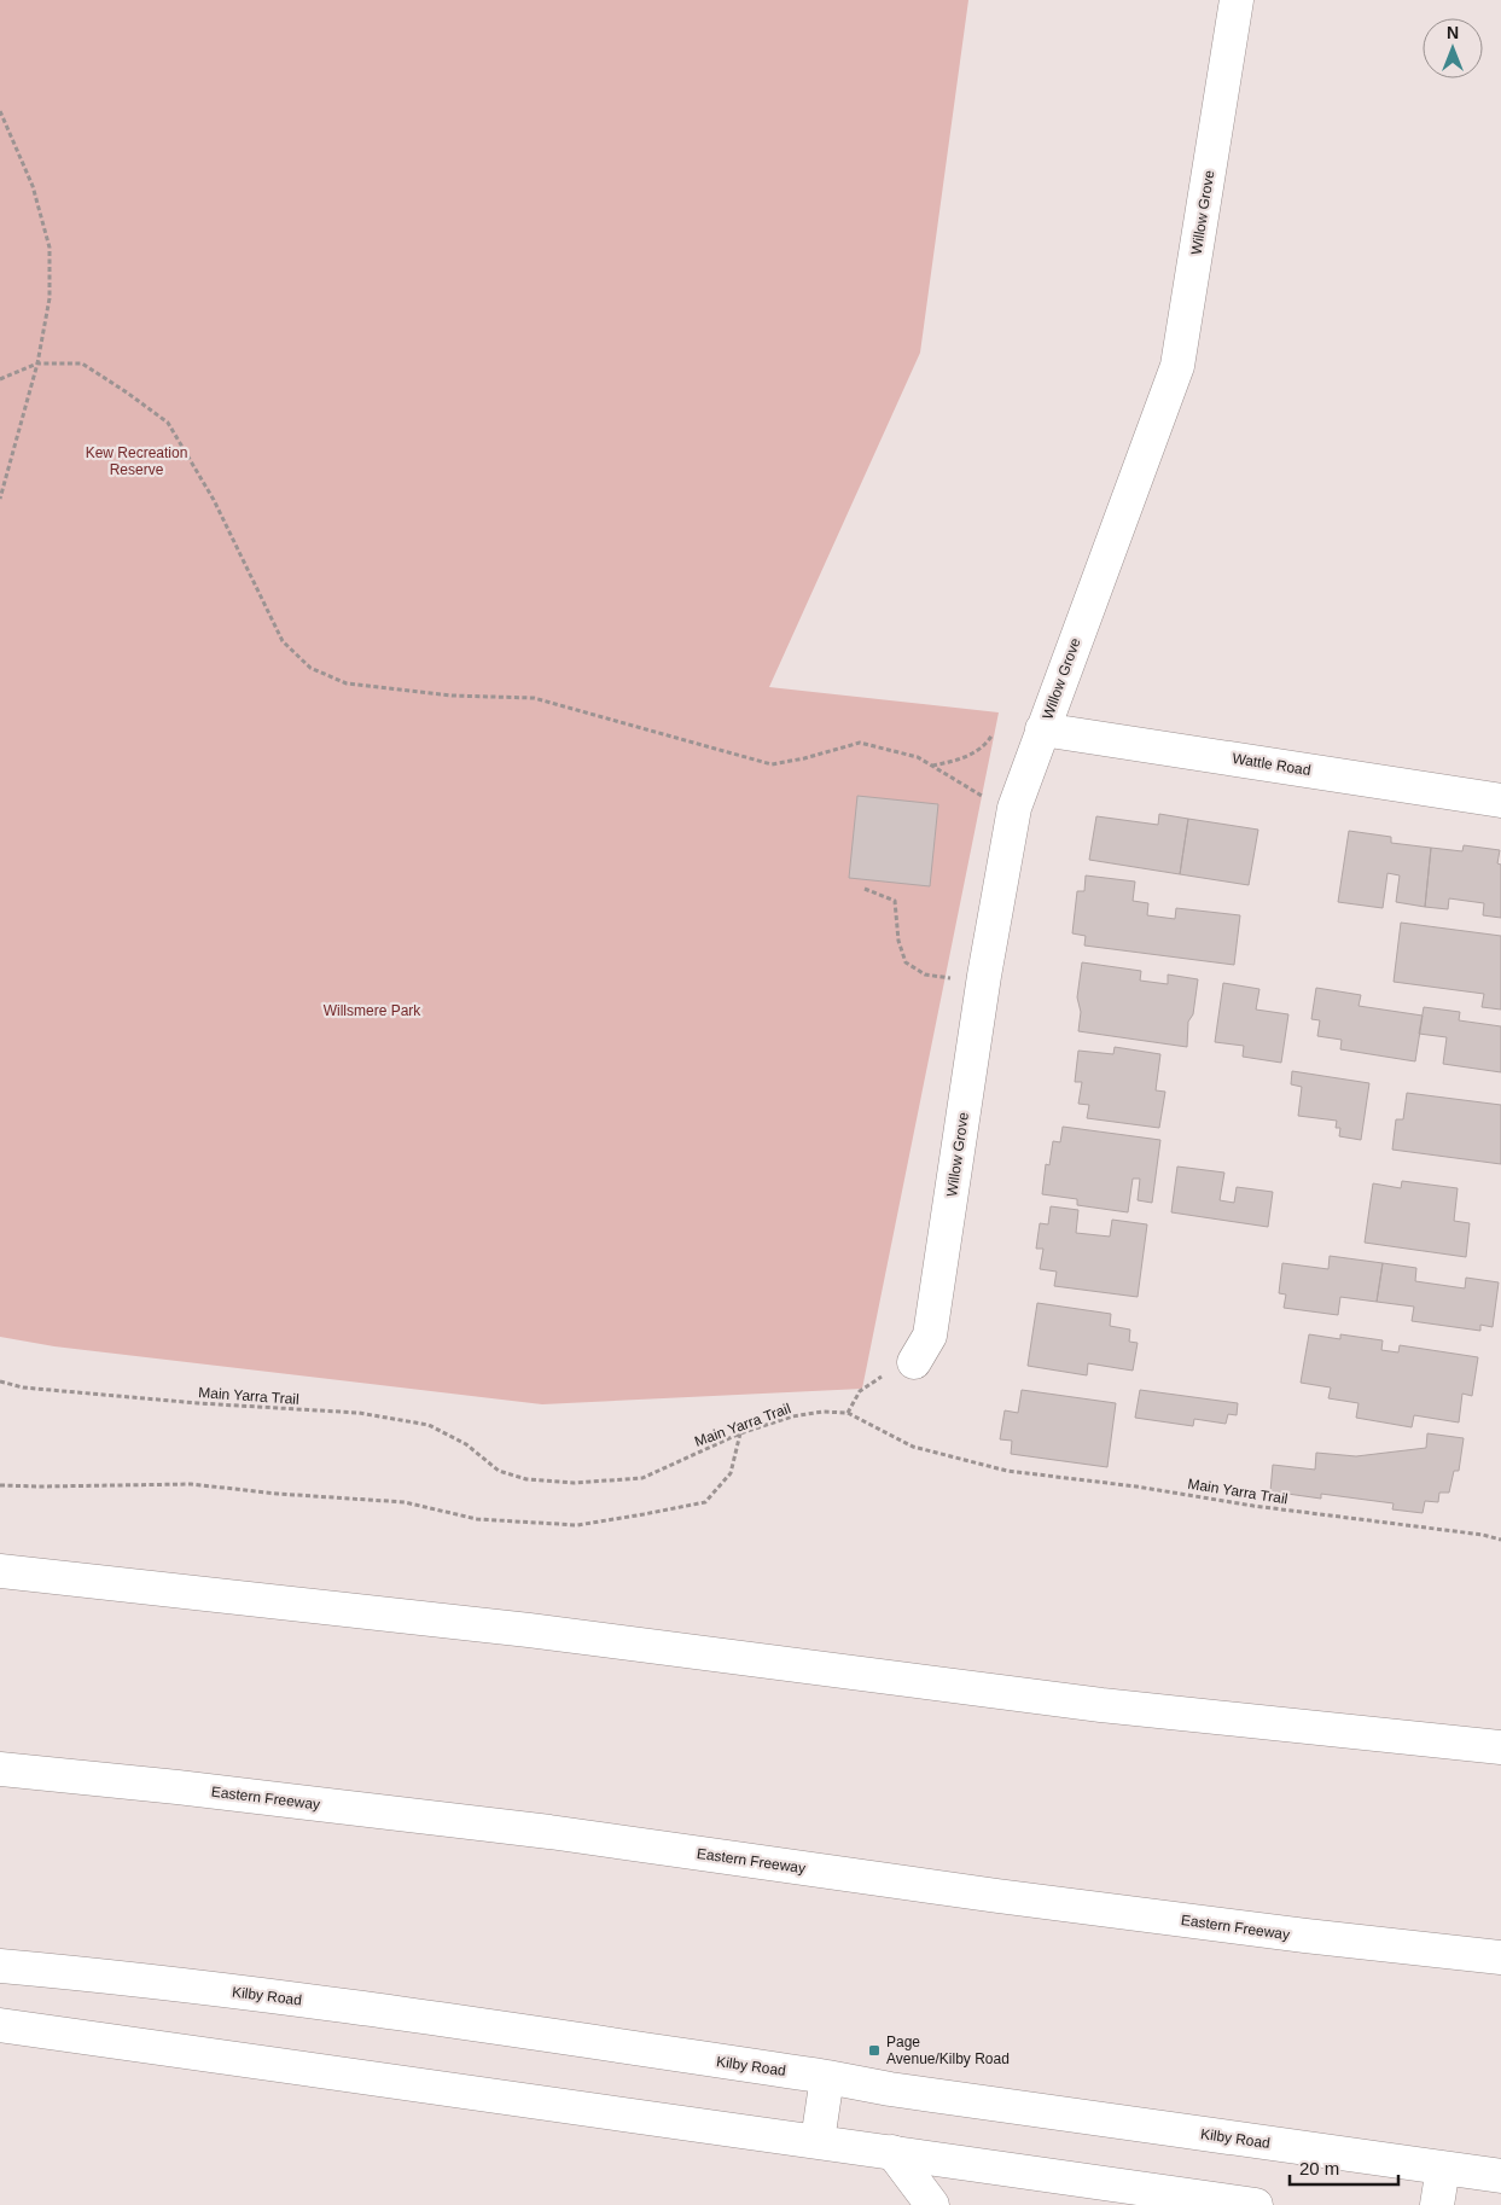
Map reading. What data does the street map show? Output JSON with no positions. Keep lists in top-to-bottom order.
{
  "streets": {
    "main road": [
      "Willow Grove",
      "Wattle Road",
      "Eastern Freeway",
      "Kilby Road"
    ],
    "path": ["Main Yarra Trail"]
  },
  "crossings": [
    ["Willow Grove", "Wattle Road"]
  ],
  "parks": ["Kew Recreation Reserve", "Willsmere Park"],
  "places": {
    "transit": ["Page Avenue/Kilby Road"]
  },
  "scale_bar": "20 m",
  "north": "top"
}
